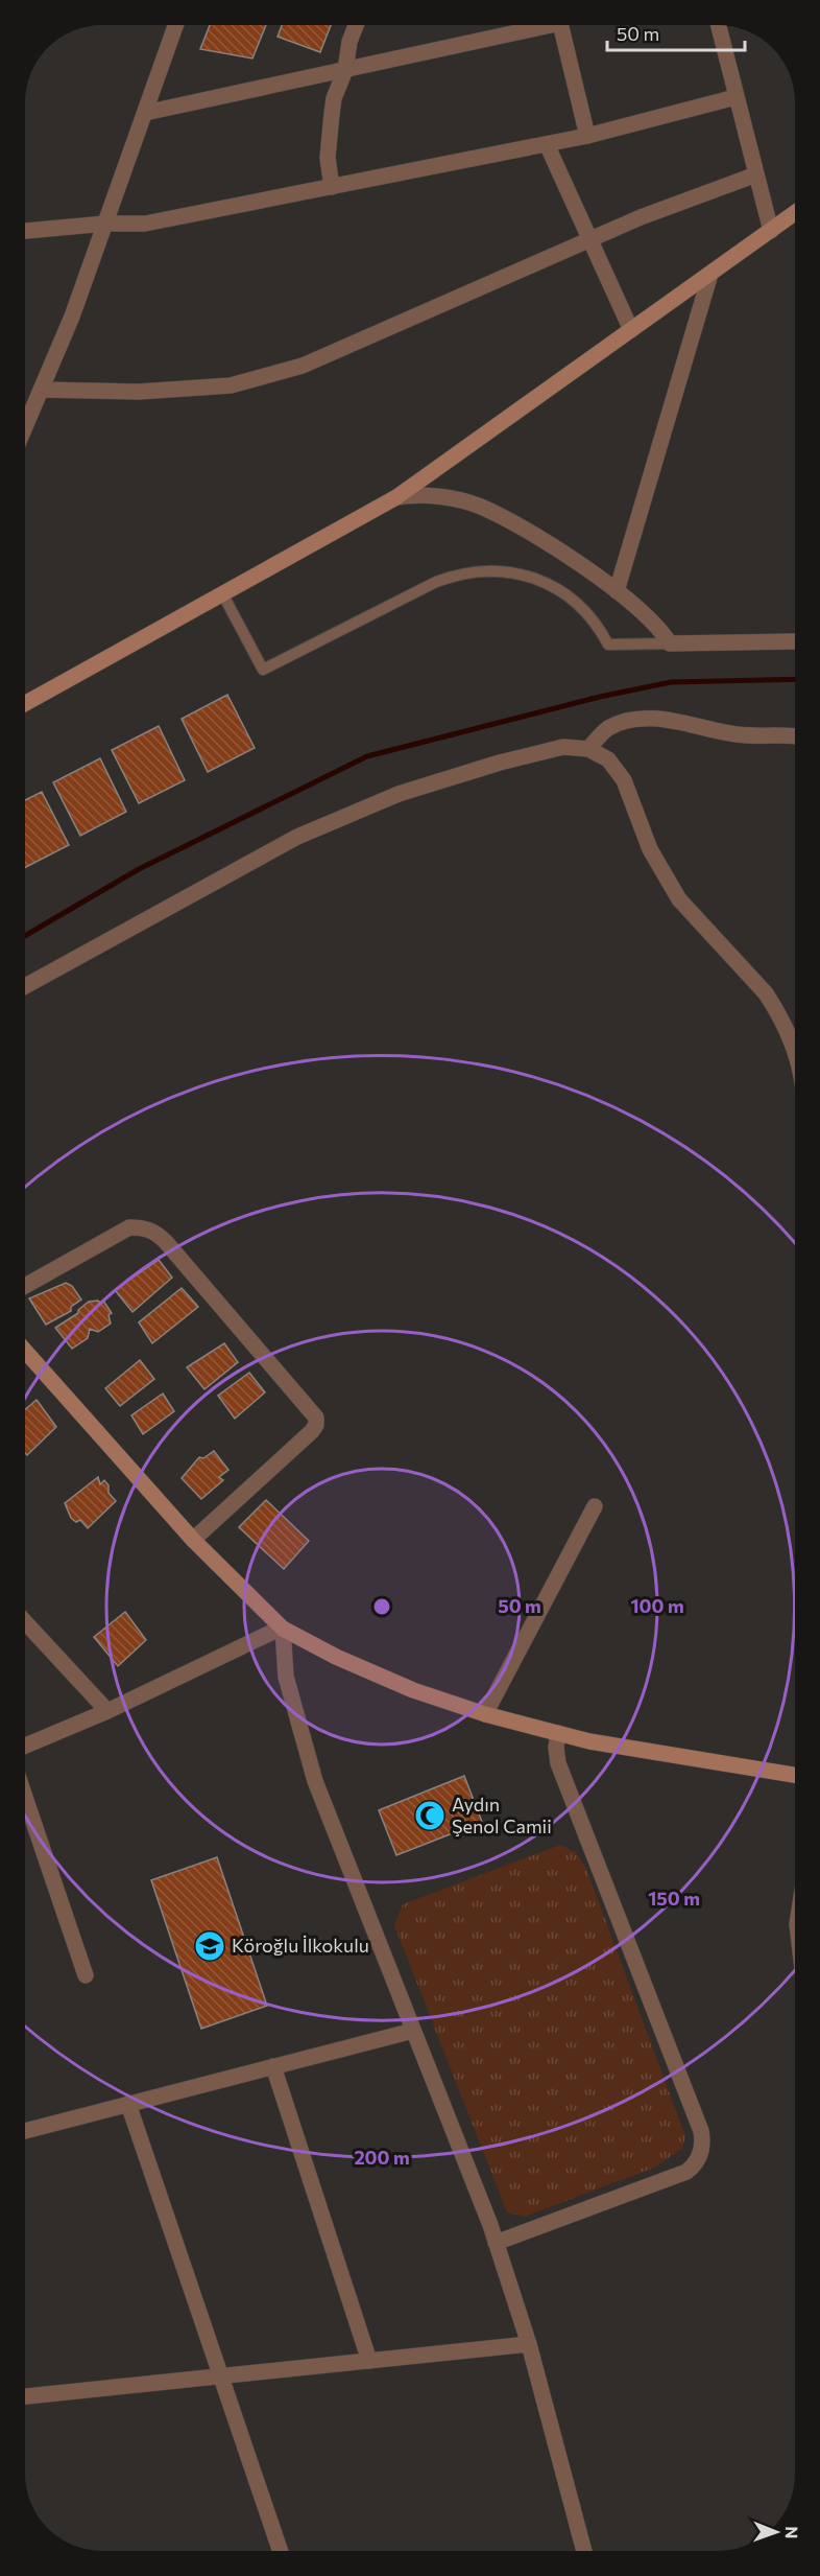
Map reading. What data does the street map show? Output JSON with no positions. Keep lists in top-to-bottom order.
{
  "places": {
    "mosque": ["Aydın Şenol Camii"],
    "school or university": ["Köroğlu İlkokulu"]
  },
  "scale_bar": "50 m",
  "north": "right",
  "rings": [
    "50 m",
    "100 m",
    "150 m",
    "200 m"
  ]
}
